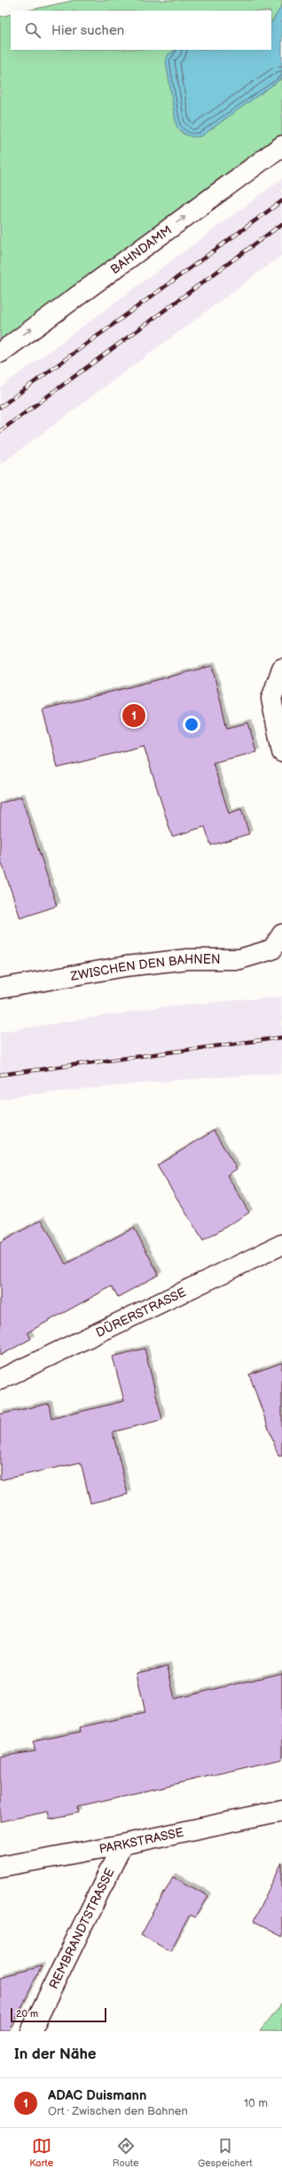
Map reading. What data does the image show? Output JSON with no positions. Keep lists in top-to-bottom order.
{
  "streets": {
    "street": [
      "BAHNDAMM",
      "ZWISCHEN DEN BAHNEN",
      "DÜRERSTRASSE",
      "PARKSTRASSE",
      "REMBRANDTSTRASSE"
    ]
  },
  "crossings": [
    ["PARKSTRASSE", "REMBRANDTSTRASSE"]
  ],
  "one_way": ["BAHNDAMM"],
  "scale_bar": "20 m",
  "page": {
    "search": "Hier suchen",
    "pins": "1",
    "scale": "20 m",
    "heading": "In der Nähe",
    "list": [
      {
        "mark": "1",
        "name": "ADAC Duismann",
        "note": "Ort · Zwischen den Bahnen",
        "value": "10 m"
      }
    ],
    "nav": ["Karte", "Route", "Gespeichert"]
  }
}
